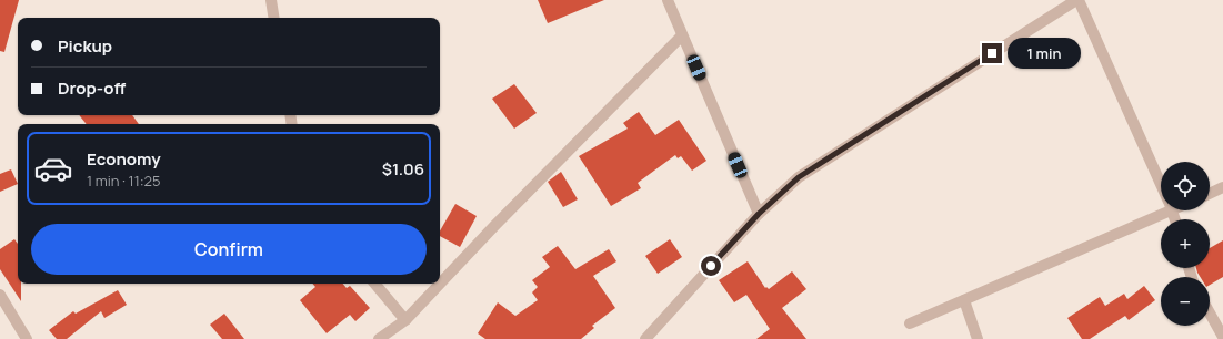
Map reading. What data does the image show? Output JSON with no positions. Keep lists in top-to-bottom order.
{
  "page": {
    "banner": ["Pickup", "Drop-off"],
    "bubble": "1 min",
    "list": [
      {
        "name": "Economy",
        "note": "1 min · 11:25",
        "value": "$1.06"
      }
    ],
    "map_buttons": ["+", "−"],
    "buttons": "Confirm"
  }
}
